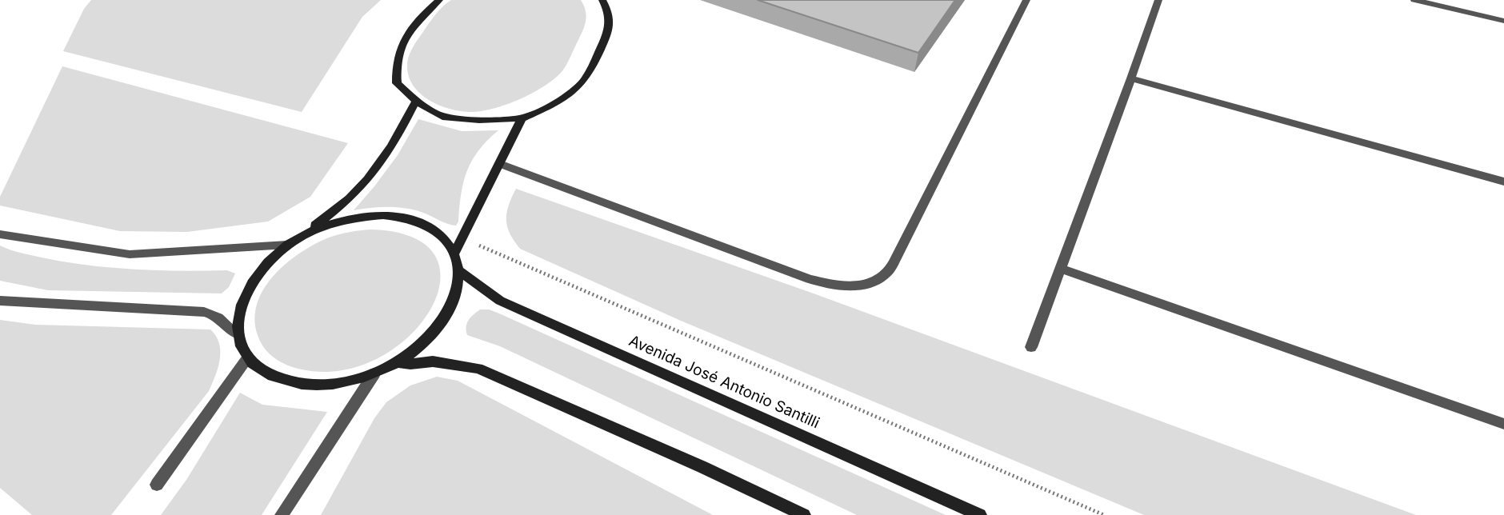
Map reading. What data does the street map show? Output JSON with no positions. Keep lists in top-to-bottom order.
{
  "streets": {
    "street": ["Avenida José Antonio Santilli"]
  }
}
